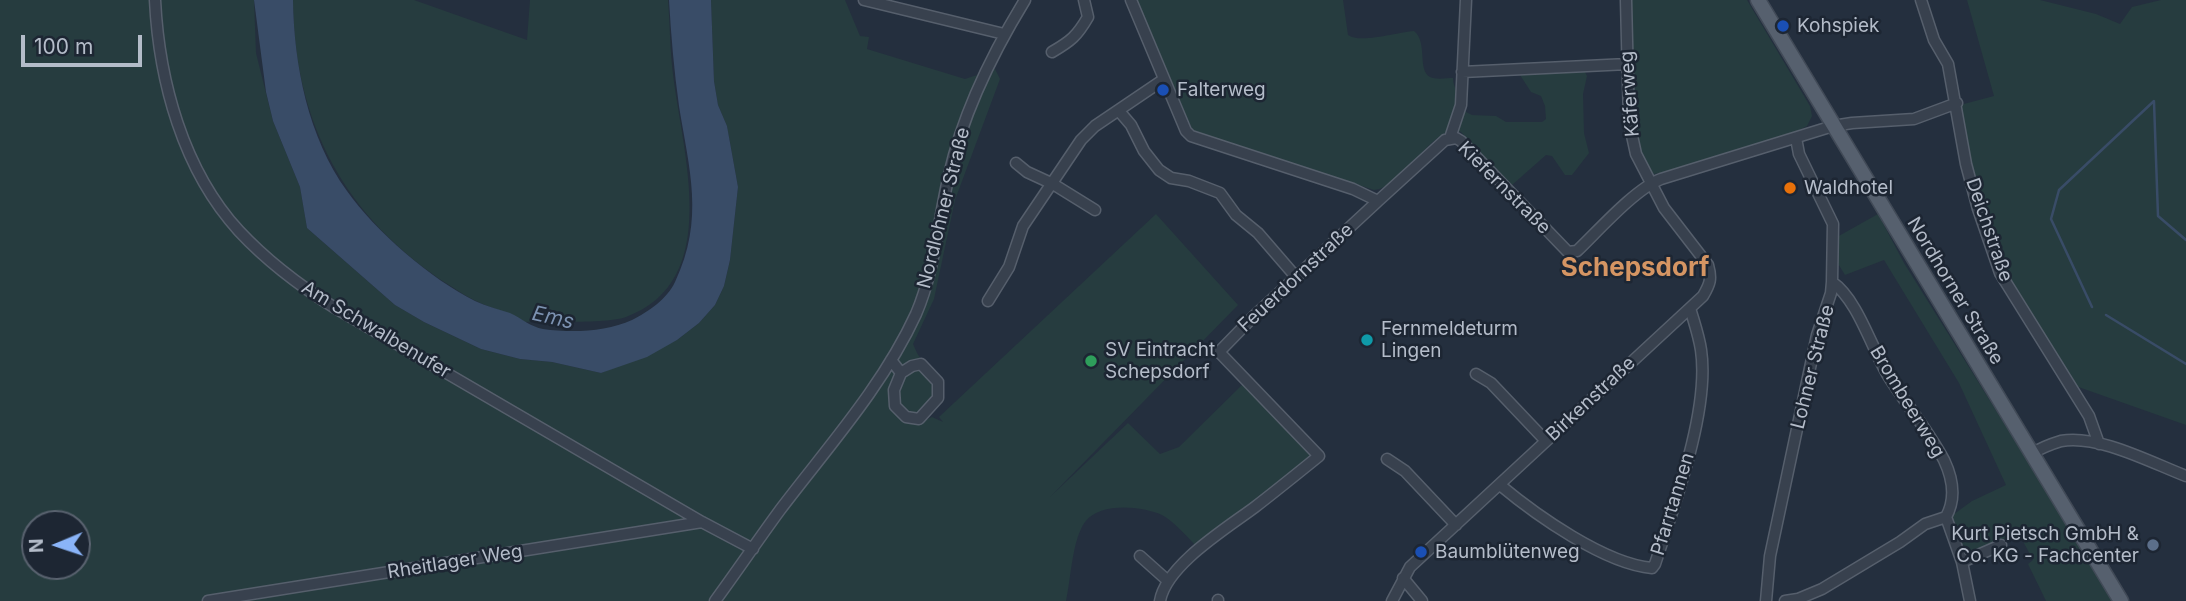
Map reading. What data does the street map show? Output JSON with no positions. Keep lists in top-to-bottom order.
{
  "streets": {
    "main road": ["Nordhorner Straße"],
    "street": [
      "Käferweg",
      "Kiefernstraße",
      "Nordlohner Straße",
      "Deichstraße",
      "Feuerdornstraße",
      "Am Schwalbenufer",
      "Lohner Straße",
      "Birkenstraße",
      "Brombeerweg",
      "Pfarrtannen",
      "Rheitlager Weg"
    ]
  },
  "crossings": [
    ["Käferweg", "Kiefernstraße"],
    ["Käferweg", "Birkenstraße"],
    ["Kiefernstraße", "Feuerdornstraße"],
    ["Kiefernstraße", "Nordhorner Straße"],
    ["Kiefernstraße", "Lohner Straße"],
    ["Kiefernstraße", "Birkenstraße"],
    ["Nordlohner Straße", "Am Schwalbenufer"],
    ["Am Schwalbenufer", "Rheitlager Weg"],
    ["Lohner Straße", "Brombeerweg"],
    ["Birkenstraße", "Pfarrtannen"]
  ],
  "districts": ["Schepsdorf"],
  "water": ["Ems"],
  "places": [
    "Kohspiek",
    "Falterweg",
    "Waldhotel",
    "Fernmeldeturm Lingen",
    "SV Eintracht Schepsdorf",
    "Kurt Pietsch GmbH & Co. KG - Fachcenter",
    "Baumblütenweg"
  ],
  "scale_bar": "100 m",
  "north": "left"
}
